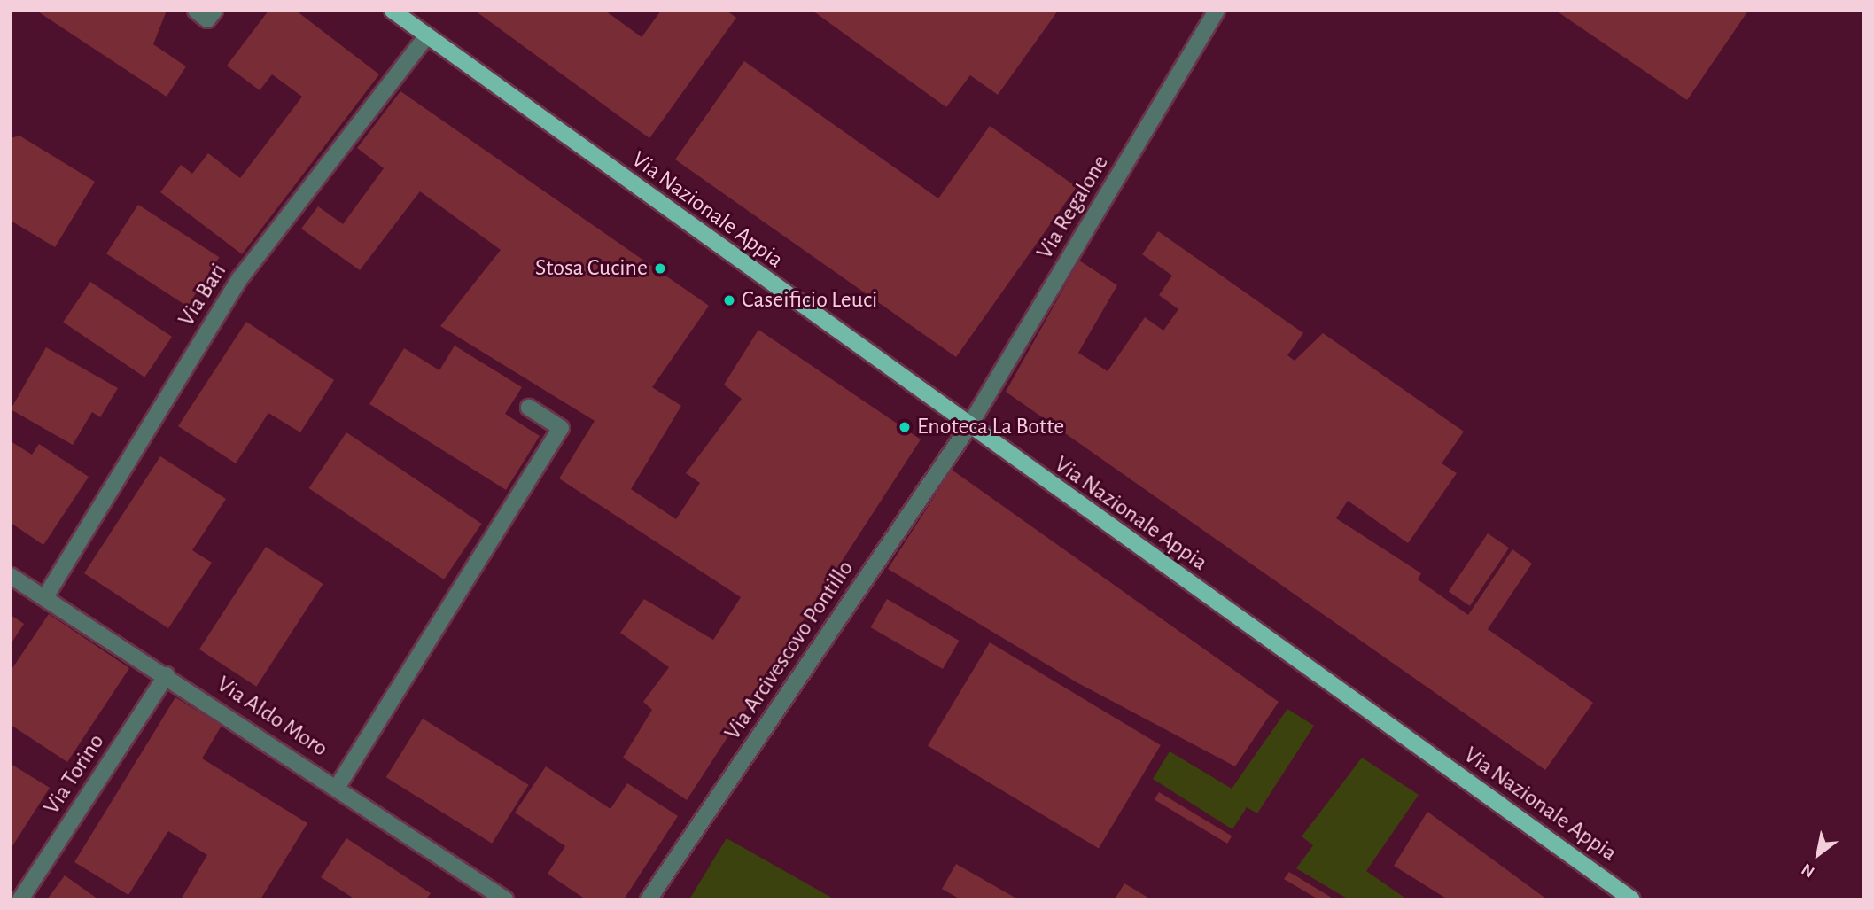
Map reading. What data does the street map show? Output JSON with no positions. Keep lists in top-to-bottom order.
{
  "streets": {
    "main road": ["Via Nazionale Appia"],
    "street": [
      "Via Regalone",
      "Via Bari",
      "Via Arcivescovo Pontillo",
      "Via Aldo Moro",
      "Via Torino"
    ]
  },
  "crossings": [
    ["Via Regalone", "Via Nazionale Appia"],
    ["Via Regalone", "Via Arcivescovo Pontillo"],
    ["Via Nazionale Appia", "Via Bari"],
    ["Via Nazionale Appia", "Via Arcivescovo Pontillo"],
    ["Via Bari", "Via Aldo Moro"],
    ["Via Aldo Moro", "Via Torino"]
  ],
  "places": ["Stosa Cucine", "Caseificio Leuci", "Enoteca La Botte"],
  "north": "bottom left"
}
